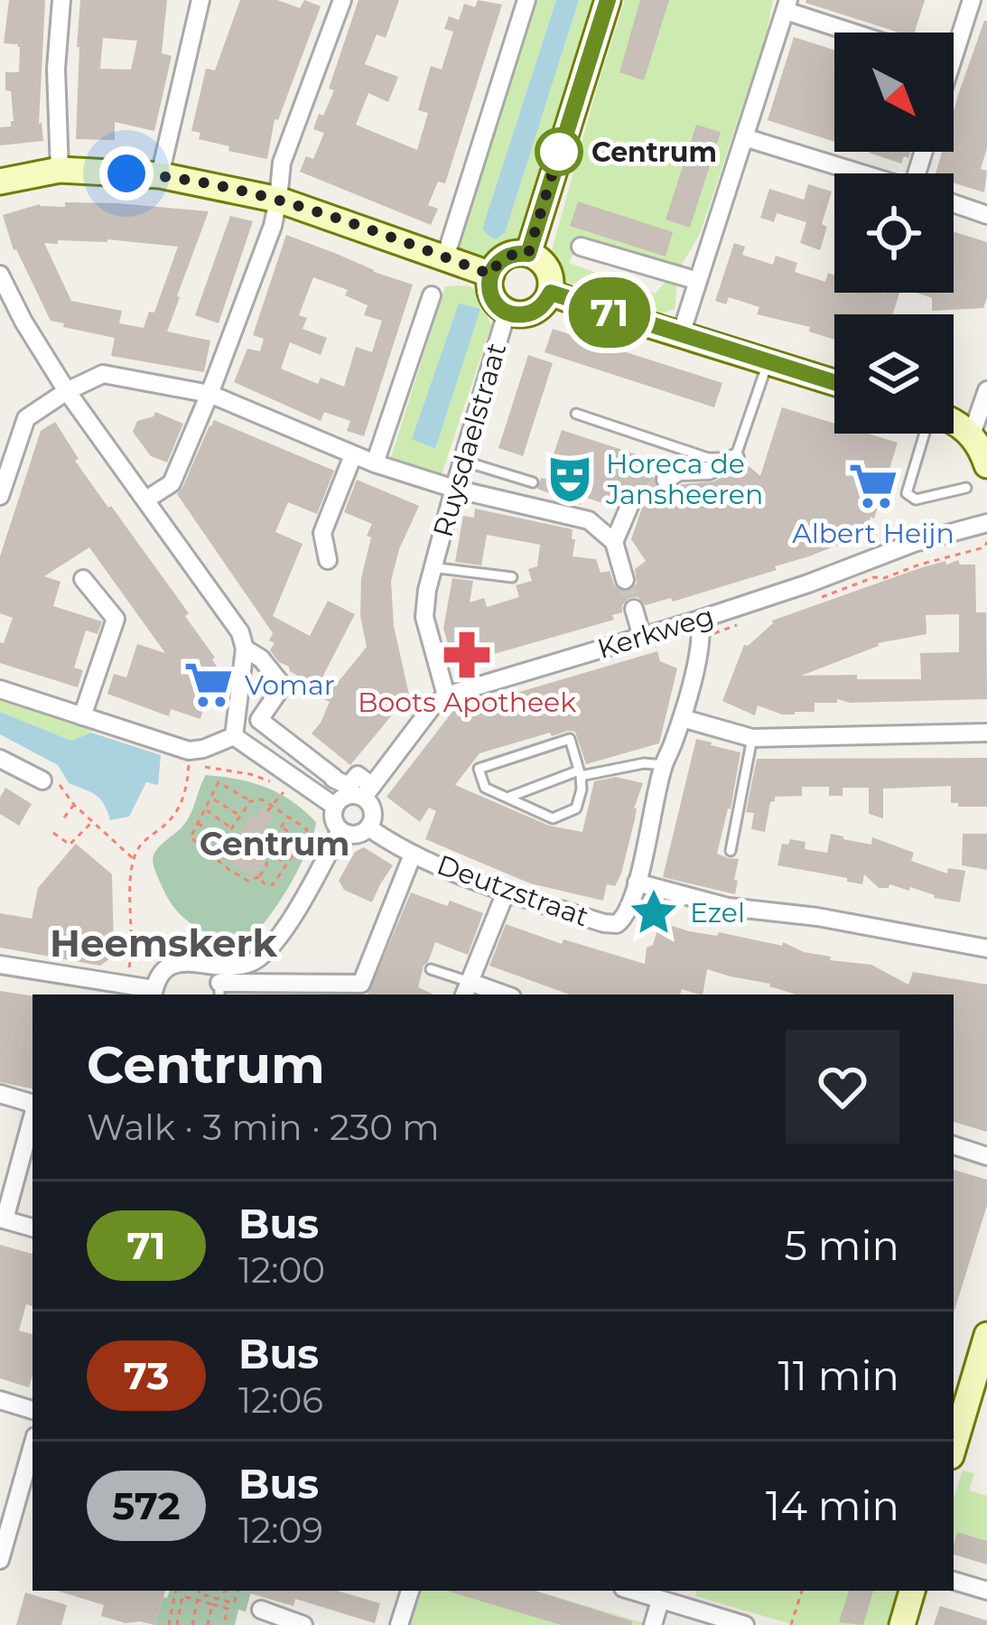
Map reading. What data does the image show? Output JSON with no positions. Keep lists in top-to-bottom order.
{
  "streets": {
    "street": ["Ruysdaelstraat", "Kerkweg", "Deutzstraat"]
  },
  "crossings": [
    ["Ruysdaelstraat", "Kerkweg"]
  ],
  "districts": ["Centrum", "Heemskerk"],
  "places": {
    "other": ["Centrum"],
    "theatre": ["Horeca de Jansheeren"],
    "supermarket": ["Albert Heijn", "Vomar"],
    "pharmacy": ["Boots Apotheek"],
    "place": ["Ezel"]
  },
  "lines": ["bus line 71"],
  "north": "bottom right",
  "page": {
    "on_map": "71",
    "heading": ["Centrum", "Walk · 3 min · 230 m"],
    "list": [
      {
        "mark": "71",
        "name": "Bus",
        "note": "12:00",
        "value": "5 min"
      },
      {
        "mark": "73",
        "name": "Bus",
        "note": "12:06",
        "value": "11 min"
      },
      {
        "mark": "572",
        "name": "Bus",
        "note": "12:09",
        "value": "14 min"
      }
    ]
  }
}
